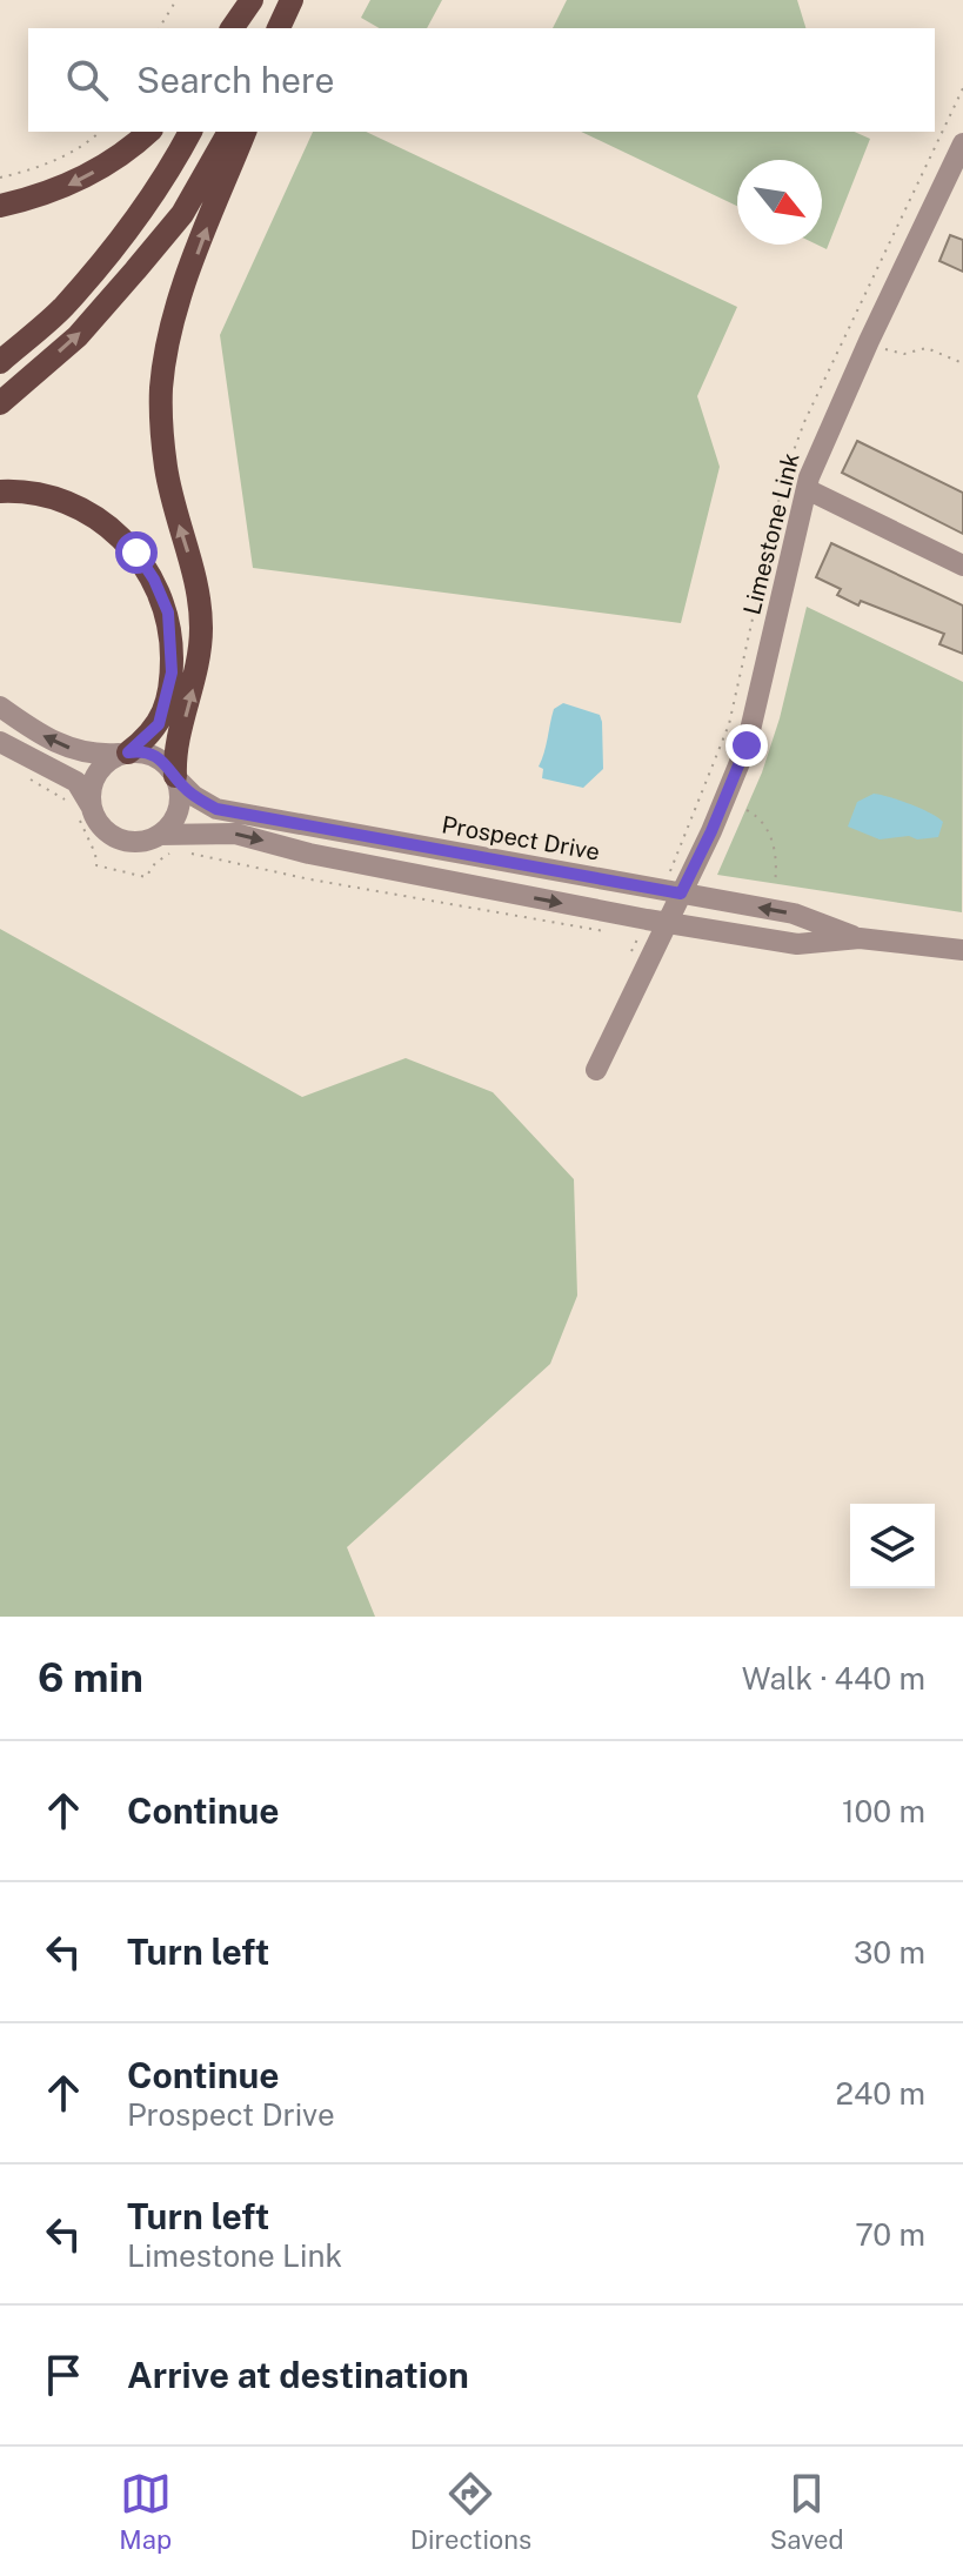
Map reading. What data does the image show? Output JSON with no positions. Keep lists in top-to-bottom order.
{
  "streets": {
    "street": ["Limestone Link", "Prospect Drive"]
  },
  "crossings": [
    ["Limestone Link", "Prospect Drive"]
  ],
  "north": "bottom right",
  "page": {
    "search": "Search here",
    "heading": ["6 min", "Walk · 440 m"],
    "list": [
      ["Continue", "100 m"],
      ["Turn left", "30 m"],
      ["Continue", "Prospect Drive", "240 m"],
      ["Turn left", "Limestone Link", "70 m"],
      "Arrive at destination"
    ],
    "nav": ["Map", "Directions", "Saved"]
  }
}
